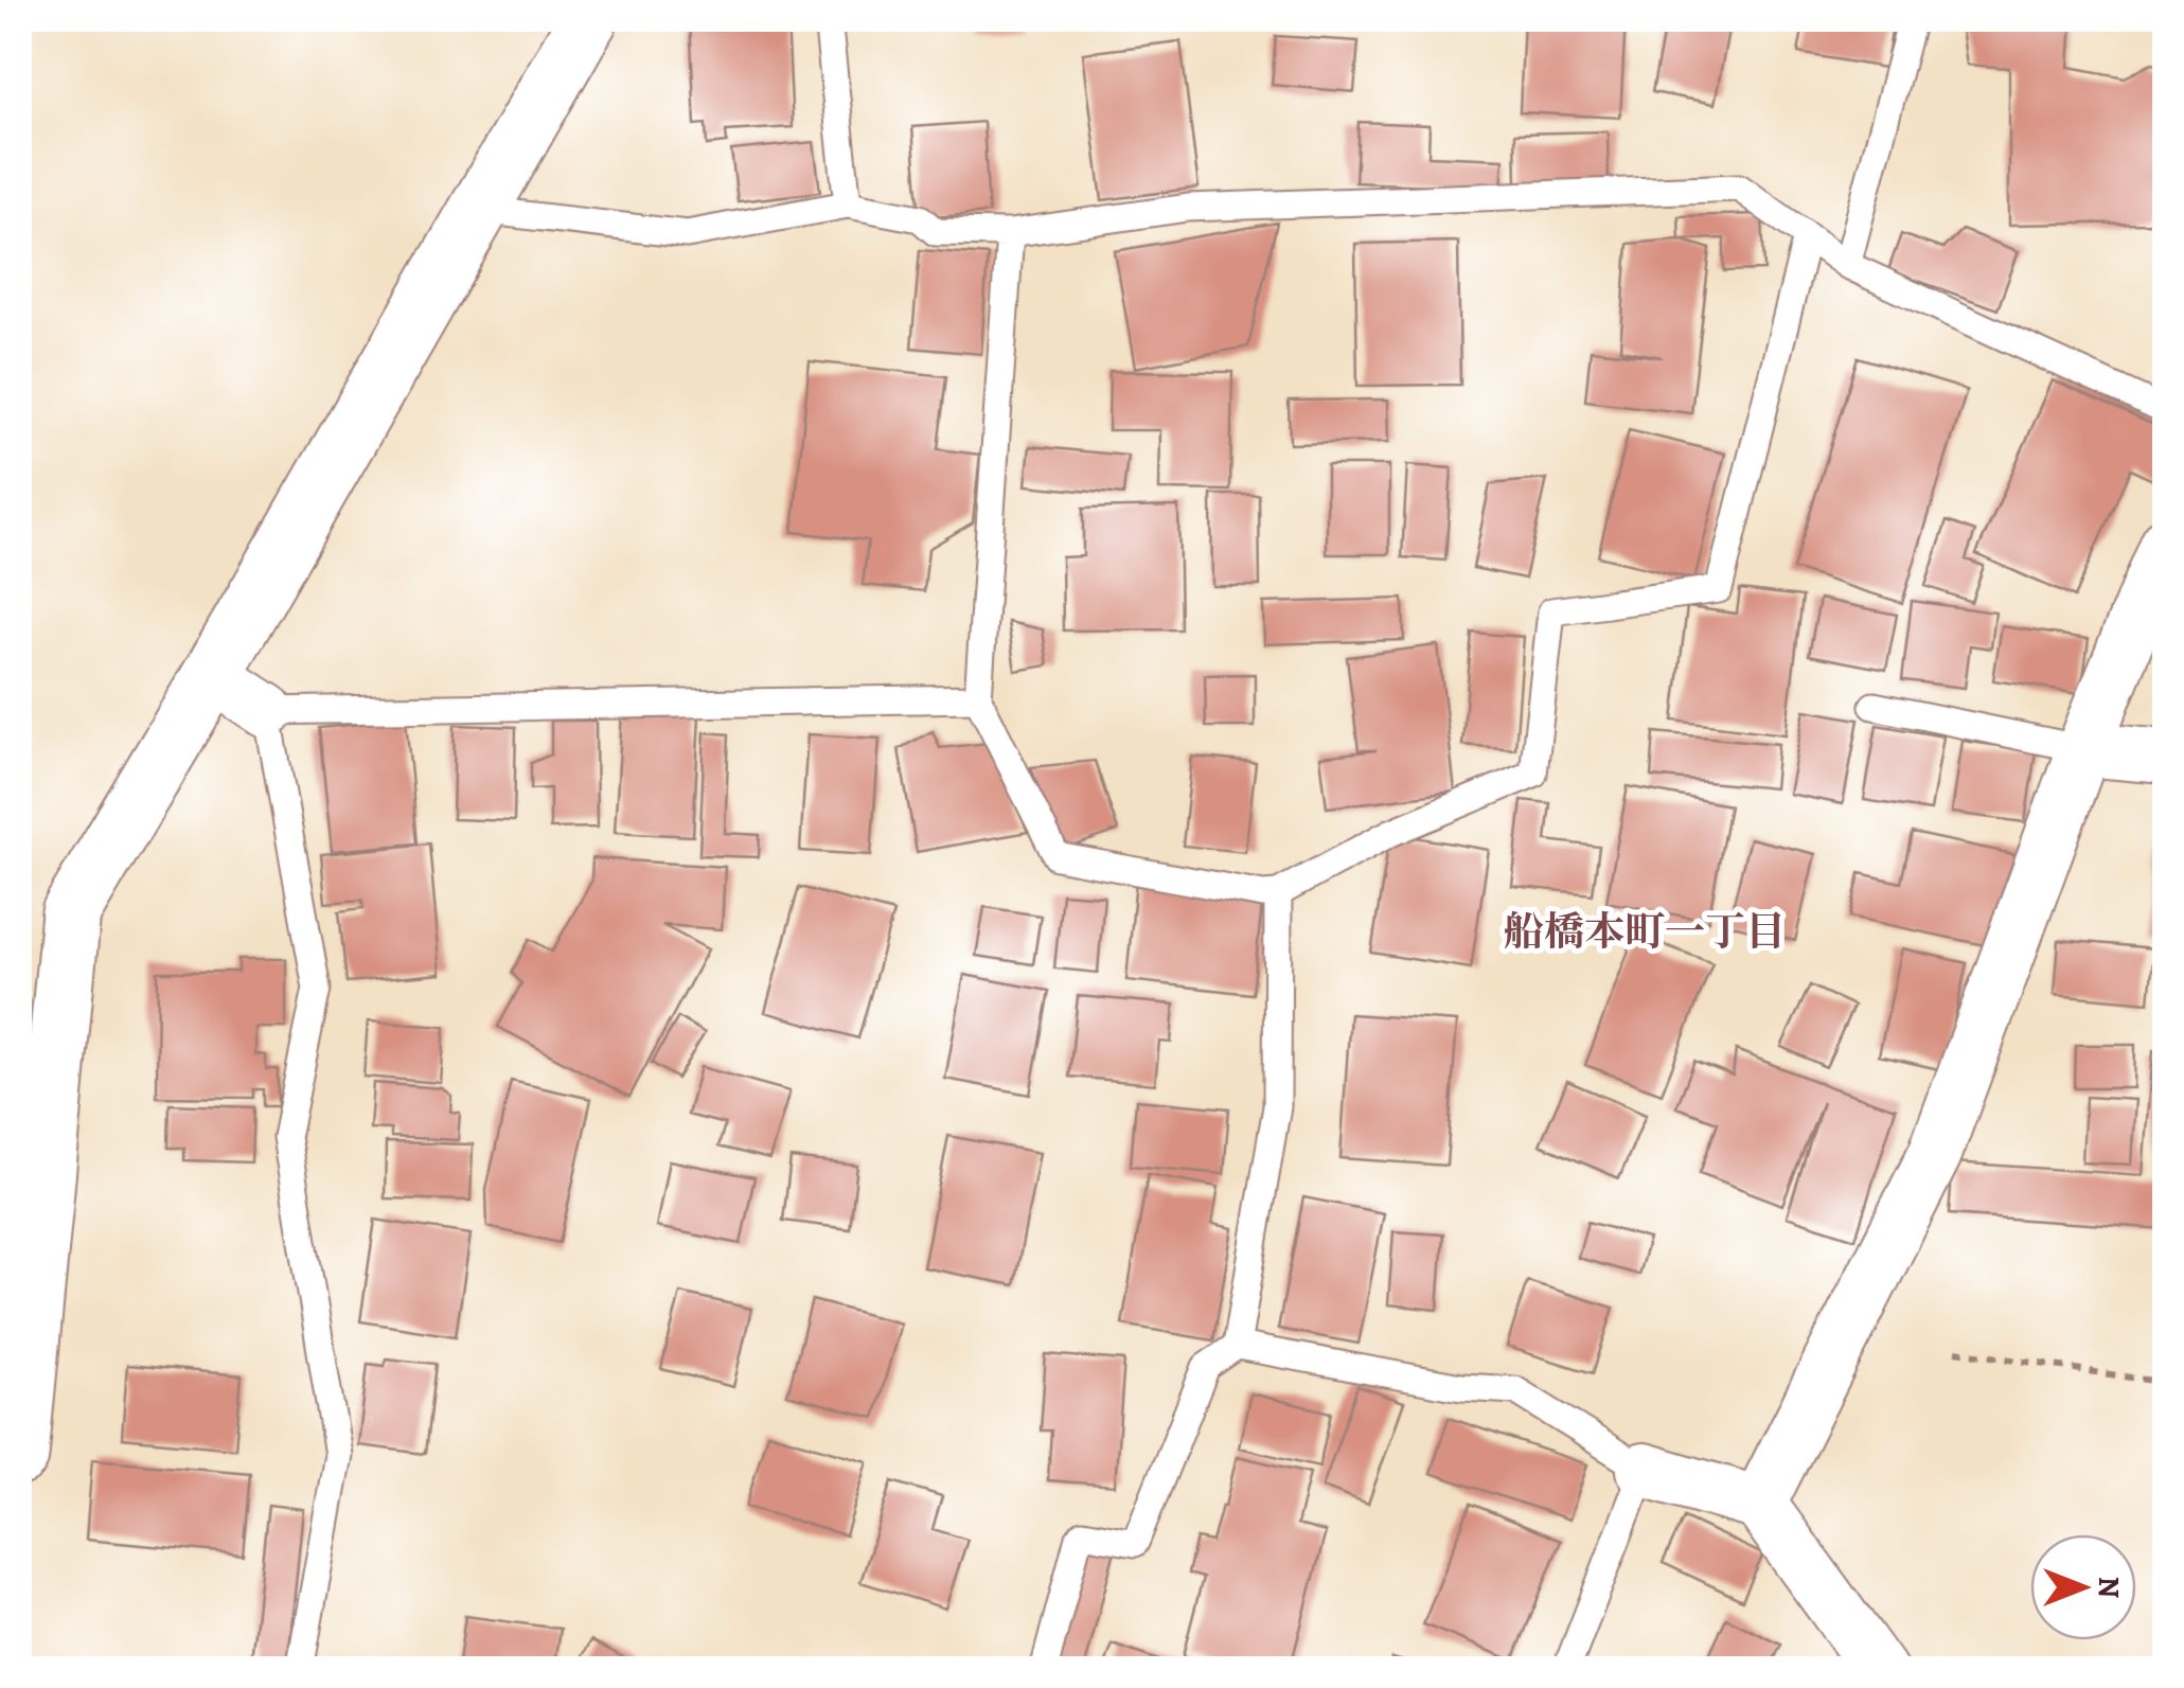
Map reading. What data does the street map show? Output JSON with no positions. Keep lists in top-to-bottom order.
{
  "districts": ["船橋本町一丁目"],
  "north": "right"
}
